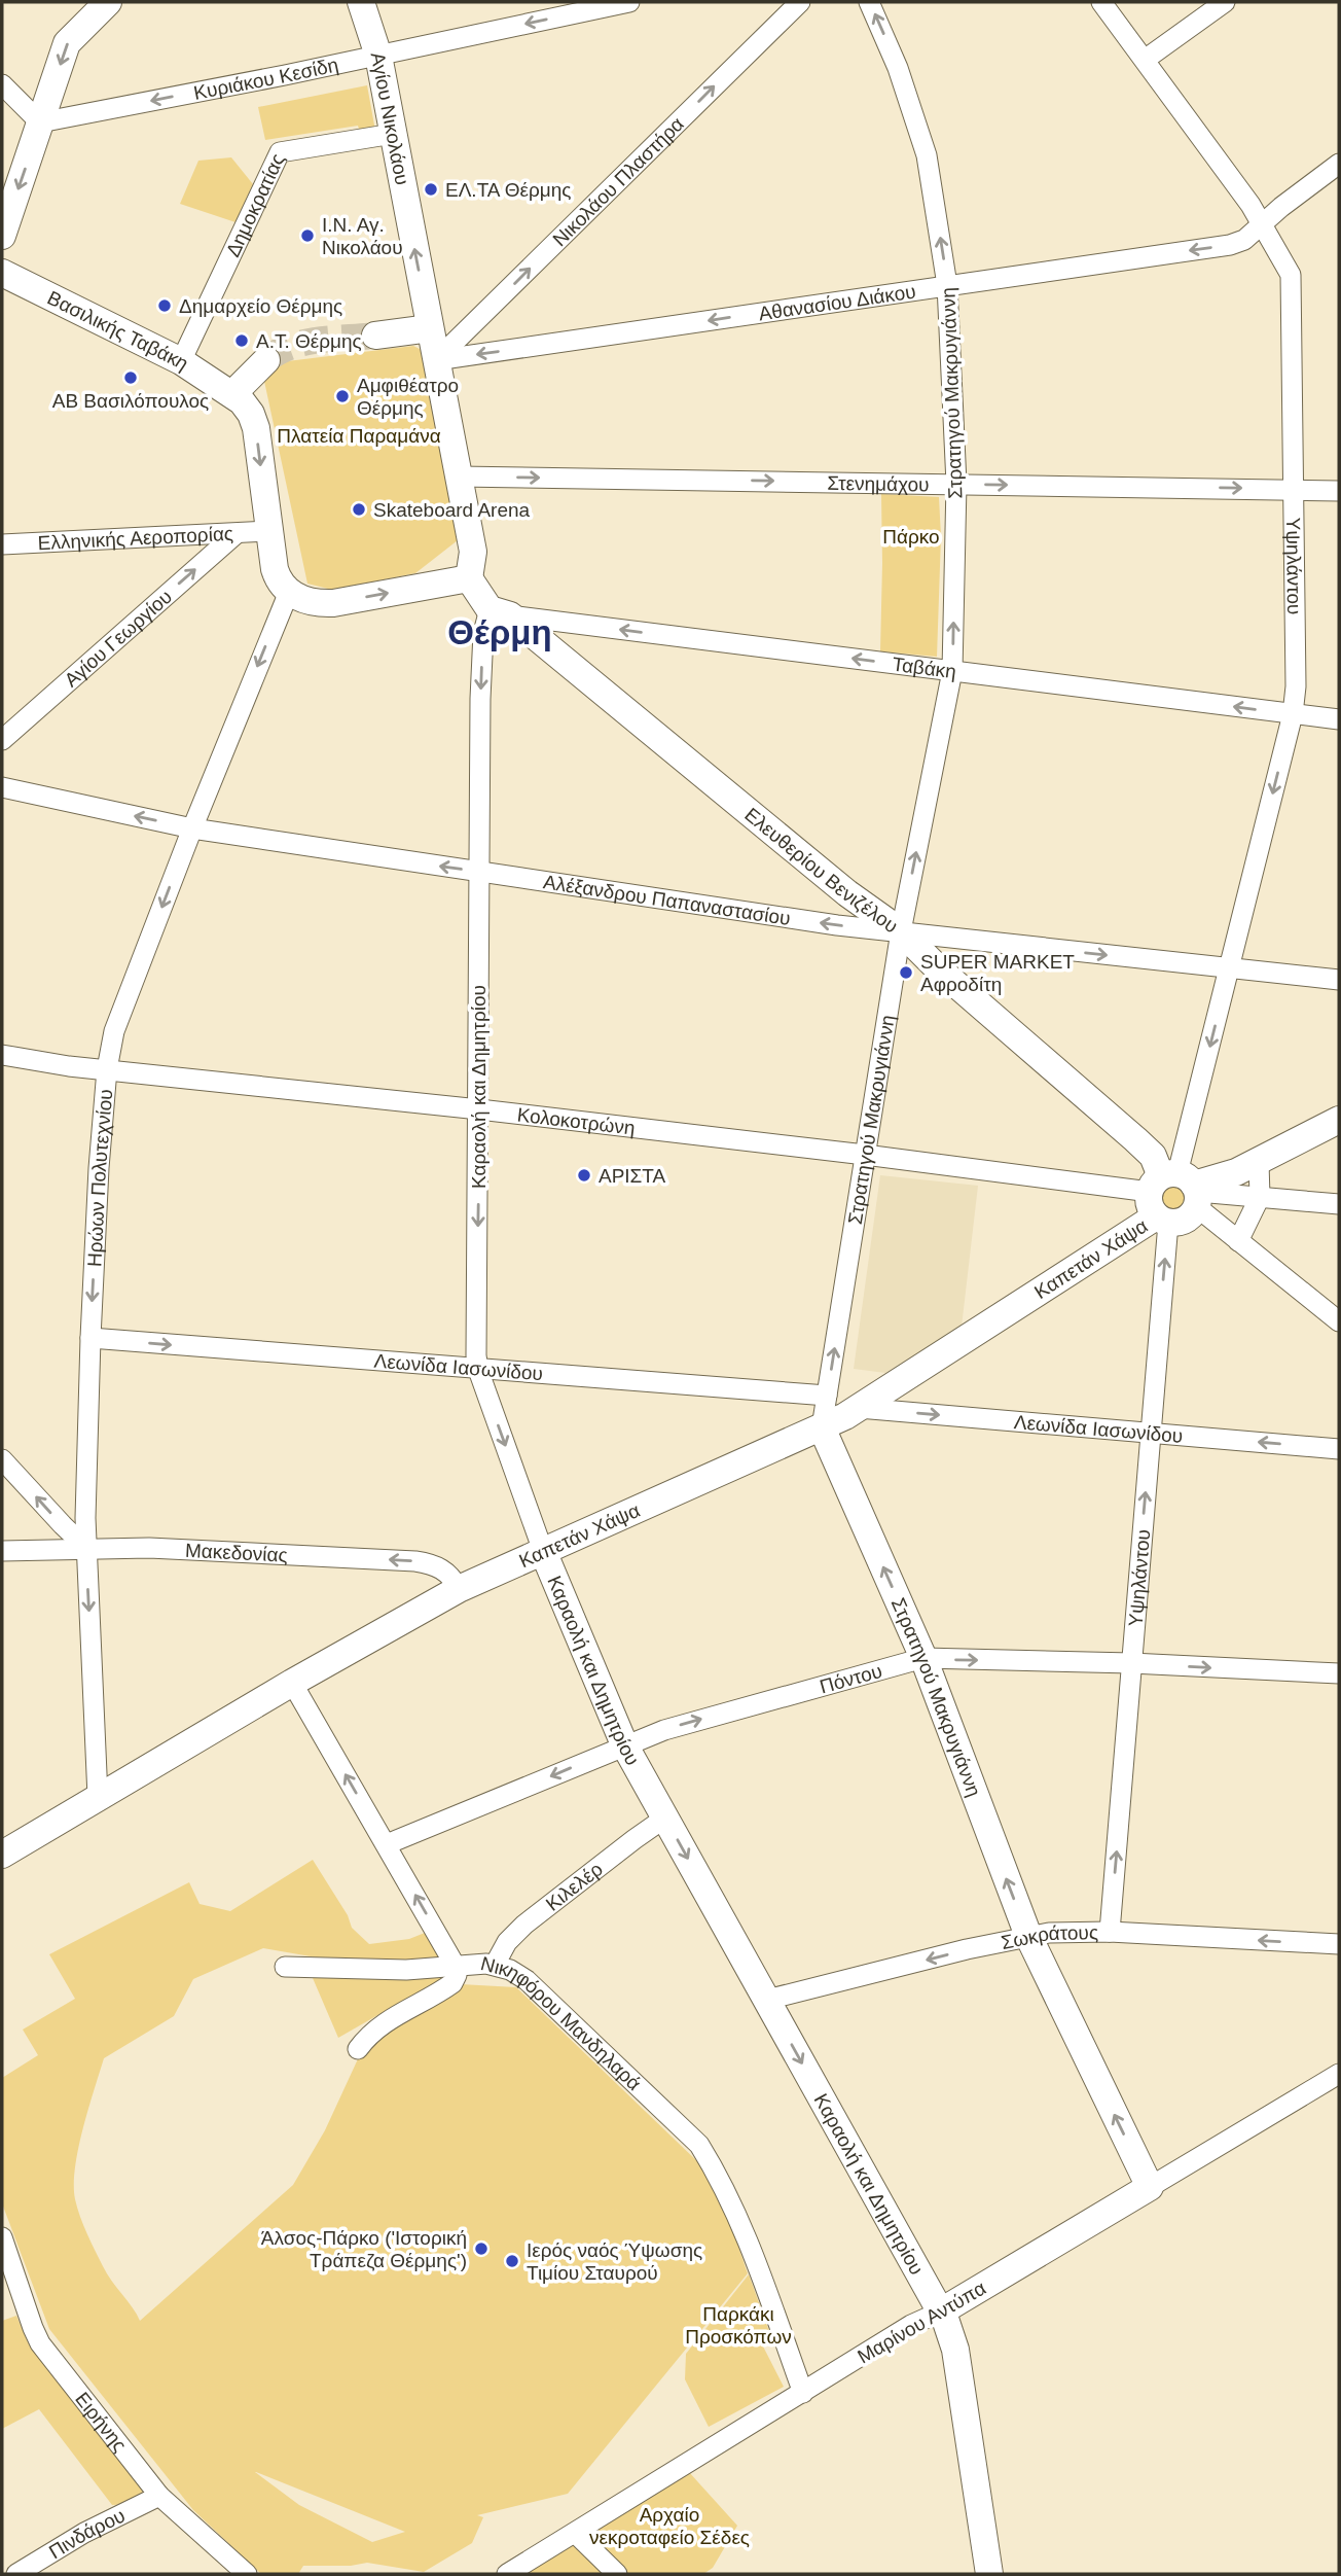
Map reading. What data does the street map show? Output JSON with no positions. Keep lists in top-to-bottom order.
{
  "streets": {
    "main road": [
      "Αγίου Νικολάου",
      "Βασιλικής Ταβάκη",
      "Στρατηγού Μακρυγιάννη",
      "Ελευθερίου Βενιζέλου",
      "Καραολή και Δημητρίου",
      "Καπετάν Χάψα",
      "Μαρίνου Αντύπα"
    ],
    "street": [
      "Κυριάκου Κεσίδη",
      "Νικολάου Πλαστήρα",
      "Δημοκρατίας",
      "Αθανασίου Διάκου",
      "Στενημάχου",
      "Ελληνικής Αεροπορίας",
      "Υψηλάντου",
      "Αγίου Γεωργίου",
      "Ταβάκη",
      "Αλέξανδρου Παπαναστασίου",
      "Κολοκοτρώνη",
      "Ηρώων Πολυτεχνίου",
      "Λεωνίδα Ιασωνίδου",
      "Μακεδονίας",
      "Πόντου",
      "Κιλελέρ",
      "Σωκράτους",
      "Νικηφόρου Μανδηλαρά",
      "Ειρήνης",
      "Πινδάρου"
    ]
  },
  "crossings": [
    ["Κυριάκου Κεσίδη", "Αγίου Νικολάου"],
    ["Αγίου Νικολάου", "Νικολάου Πλαστήρα"],
    ["Αγίου Νικολάου", "Δημοκρατίας"],
    ["Αγίου Νικολάου", "Αθανασίου Διάκου"],
    ["Αγίου Νικολάου", "Στενημάχου"],
    ["Αγίου Νικολάου", "Ελευθερίου Βενιζέλου"],
    ["Νικολάου Πλαστήρα", "Αθανασίου Διάκου"],
    ["Δημοκρατίας", "Βασιλικής Ταβάκη"],
    ["Αθανασίου Διάκου", "Στρατηγού Μακρυγιάννη"],
    ["Αθανασίου Διάκου", "Υψηλάντου"],
    ["Στρατηγού Μακρυγιάννη", "Στενημάχου"],
    ["Στρατηγού Μακρυγιάννη", "Ταβάκη"],
    ["Στρατηγού Μακρυγιάννη", "Ελευθερίου Βενιζέλου"],
    ["Στρατηγού Μακρυγιάννη", "Αλέξανδρου Παπαναστασίου"],
    ["Στρατηγού Μακρυγιάννη", "Κολοκοτρώνη"],
    ["Στρατηγού Μακρυγιάννη", "Καπετάν Χάψα"],
    ["Στρατηγού Μακρυγιάννη", "Λεωνίδα Ιασωνίδου"],
    ["Στρατηγού Μακρυγιάννη", "Πόντου"],
    ["Στρατηγού Μακρυγιάννη", "Σωκράτους"],
    ["Στρατηγού Μακρυγιάννη", "Μαρίνου Αντύπα"],
    ["Στενημάχου", "Υψηλάντου"],
    ["Ελληνικής Αεροπορίας", "Αγίου Γεωργίου"],
    ["Υψηλάντου", "Ταβάκη"],
    ["Υψηλάντου", "Ελευθερίου Βενιζέλου"],
    ["Υψηλάντου", "Αλέξανδρου Παπαναστασίου"],
    ["Υψηλάντου", "Κολοκοτρώνη"],
    ["Υψηλάντου", "Καπετάν Χάψα"],
    ["Υψηλάντου", "Λεωνίδα Ιασωνίδου"],
    ["Υψηλάντου", "Πόντου"],
    ["Υψηλάντου", "Σωκράτους"],
    ["Ταβάκη", "Ελευθερίου Βενιζέλου"],
    ["Ταβάκη", "Καραολή και Δημητρίου"],
    ["Ελευθερίου Βενιζέλου", "Αλέξανδρου Παπαναστασίου"],
    ["Ελευθερίου Βενιζέλου", "Καραολή και Δημητρίου"],
    ["Ελευθερίου Βενιζέλου", "Κολοκοτρώνη"],
    ["Ελευθερίου Βενιζέλου", "Καπετάν Χάψα"],
    ["Αλέξανδρου Παπαναστασίου", "Καραολή και Δημητρίου"],
    ["Αλέξανδρου Παπαναστασίου", "Ηρώων Πολυτεχνίου"],
    ["Καραολή και Δημητρίου", "Κολοκοτρώνη"],
    ["Καραολή και Δημητρίου", "Καπετάν Χάψα"],
    ["Καραολή και Δημητρίου", "Λεωνίδα Ιασωνίδου"],
    ["Καραολή και Δημητρίου", "Πόντου"],
    ["Καραολή και Δημητρίου", "Κιλελέρ"],
    ["Καραολή και Δημητρίου", "Σωκράτους"],
    ["Καραολή και Δημητρίου", "Μαρίνου Αντύπα"],
    ["Κολοκοτρώνη", "Ηρώων Πολυτεχνίου"],
    ["Κολοκοτρώνη", "Καπετάν Χάψα"],
    ["Ηρώων Πολυτεχνίου", "Καπετάν Χάψα"],
    ["Ηρώων Πολυτεχνίου", "Λεωνίδα Ιασωνίδου"],
    ["Ηρώων Πολυτεχνίου", "Μακεδονίας"],
    ["Καπετάν Χάψα", "Λεωνίδα Ιασωνίδου"],
    ["Καπετάν Χάψα", "Μακεδονίας"],
    ["Καπετάν Χάψα", "Νικηφόρου Μανδηλαρά"],
    ["Πόντου", "Νικηφόρου Μανδηλαρά"],
    ["Κιλελέρ", "Νικηφόρου Μανδηλαρά"],
    ["Νικηφόρου Μανδηλαρά", "Μαρίνου Αντύπα"],
    ["Ειρήνης", "Πινδάρου"]
  ],
  "one_way": [
    "Κυριάκου Κεσίδη",
    "Νικολάου Πλαστήρα",
    "Αθανασίου Διάκου",
    "Στρατηγού Μακρυγιάννη",
    "Στενημάχου",
    "Αγίου Γεωργίου",
    "Ταβάκη",
    "Καραολή και Δημητρίου",
    "Ηρώων Πολυτεχνίου",
    "Μακεδονίας",
    "Σωκράτους",
    "Νικηφόρου Μανδηλαρά"
  ],
  "districts": ["Θέρμη"],
  "parks": [
    "Πλατεία Παραμάνα",
    "Πάρκο",
    "Παρκάκι Προσκόπων",
    "Αρχαίο νεκροταφείο Σέδες"
  ],
  "places": [
    "ΕΛ.ΤΑ Θέρμης",
    "Ι.Ν. Αγ. Νικολάου",
    "Δημαρχείο Θέρμης",
    "Α.Τ. Θέρμης",
    "ΑΒ Βασιλόπουλος",
    "Αμφιθέατρο Θέρμης",
    "Skateboard Arena",
    "SUPER MARKET Αφροδίτη",
    "ΑΡΙΣΤΑ",
    "Άλσος-Πάρκο ('Ιστορική Τράπεζα Θέρμης')",
    "Ιερός ναός Ύψωσης Τιμίου Σταυρού"
  ]
}
